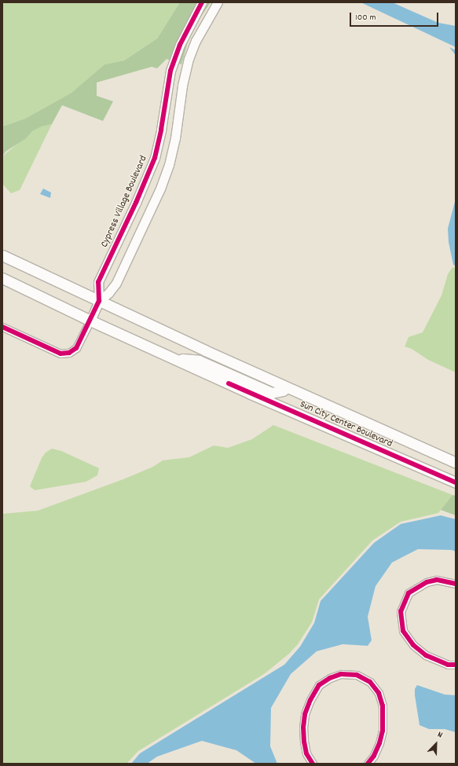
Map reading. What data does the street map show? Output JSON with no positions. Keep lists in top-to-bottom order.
{
  "streets": {
    "main road": ["Sun City Center Boulevard"],
    "street": ["Cypress Village Boulevard"]
  },
  "crossings": [
    ["Cypress Village Boulevard", "Sun City Center Boulevard"]
  ],
  "scale_bar": "100 m",
  "north": "top right"
}
